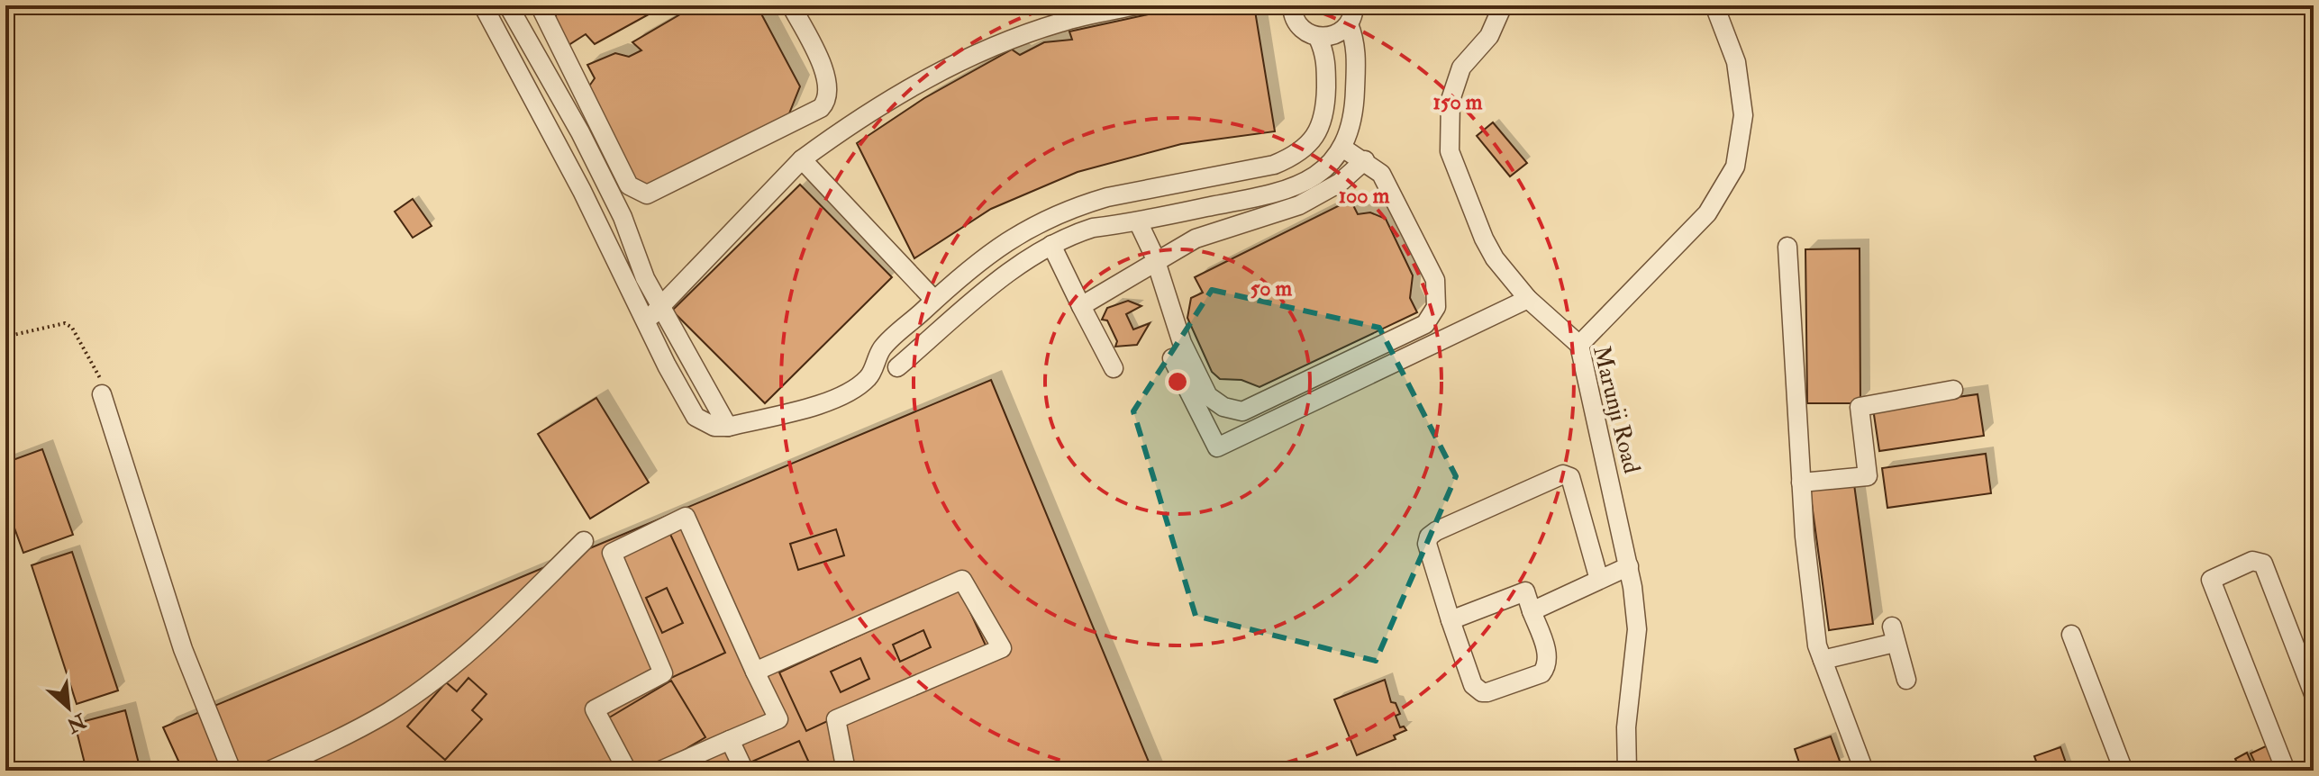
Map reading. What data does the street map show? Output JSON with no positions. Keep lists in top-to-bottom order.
{
  "streets": {
    "street": ["Marunji Road"]
  },
  "north": "bottom right",
  "rings": ["150 m", "100 m", "50 m"]
}
